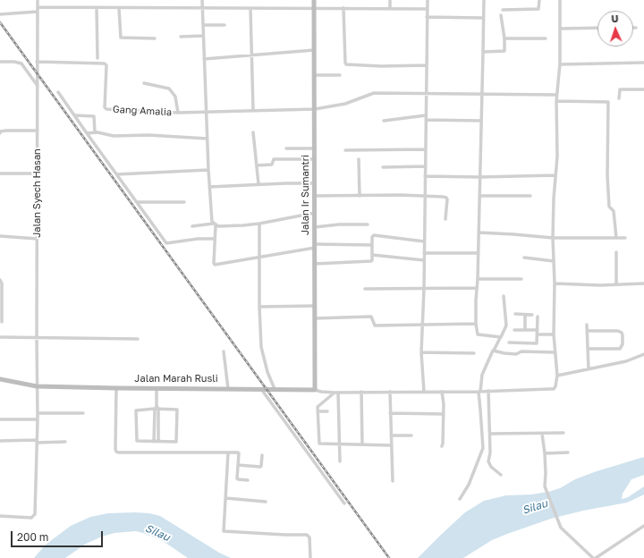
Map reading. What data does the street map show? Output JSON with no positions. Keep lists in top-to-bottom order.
{
  "streets": {
    "main road": ["Jalan Ir Sumantri", "Jalan Marah Rusli"],
    "street": ["Gang Amalia", "Jalan Syech Hasan"]
  },
  "crossings": [
    ["Gang Amalia", "Jalan Syech Hasan"],
    ["Gang Amalia", "Jalan Ir Sumantri"],
    ["Jalan Syech Hasan", "Jalan Marah Rusli"],
    ["Jalan Ir Sumantri", "Jalan Marah Rusli"]
  ],
  "water": ["Silau"],
  "scale_bar": "200 m",
  "north": "top"
}
